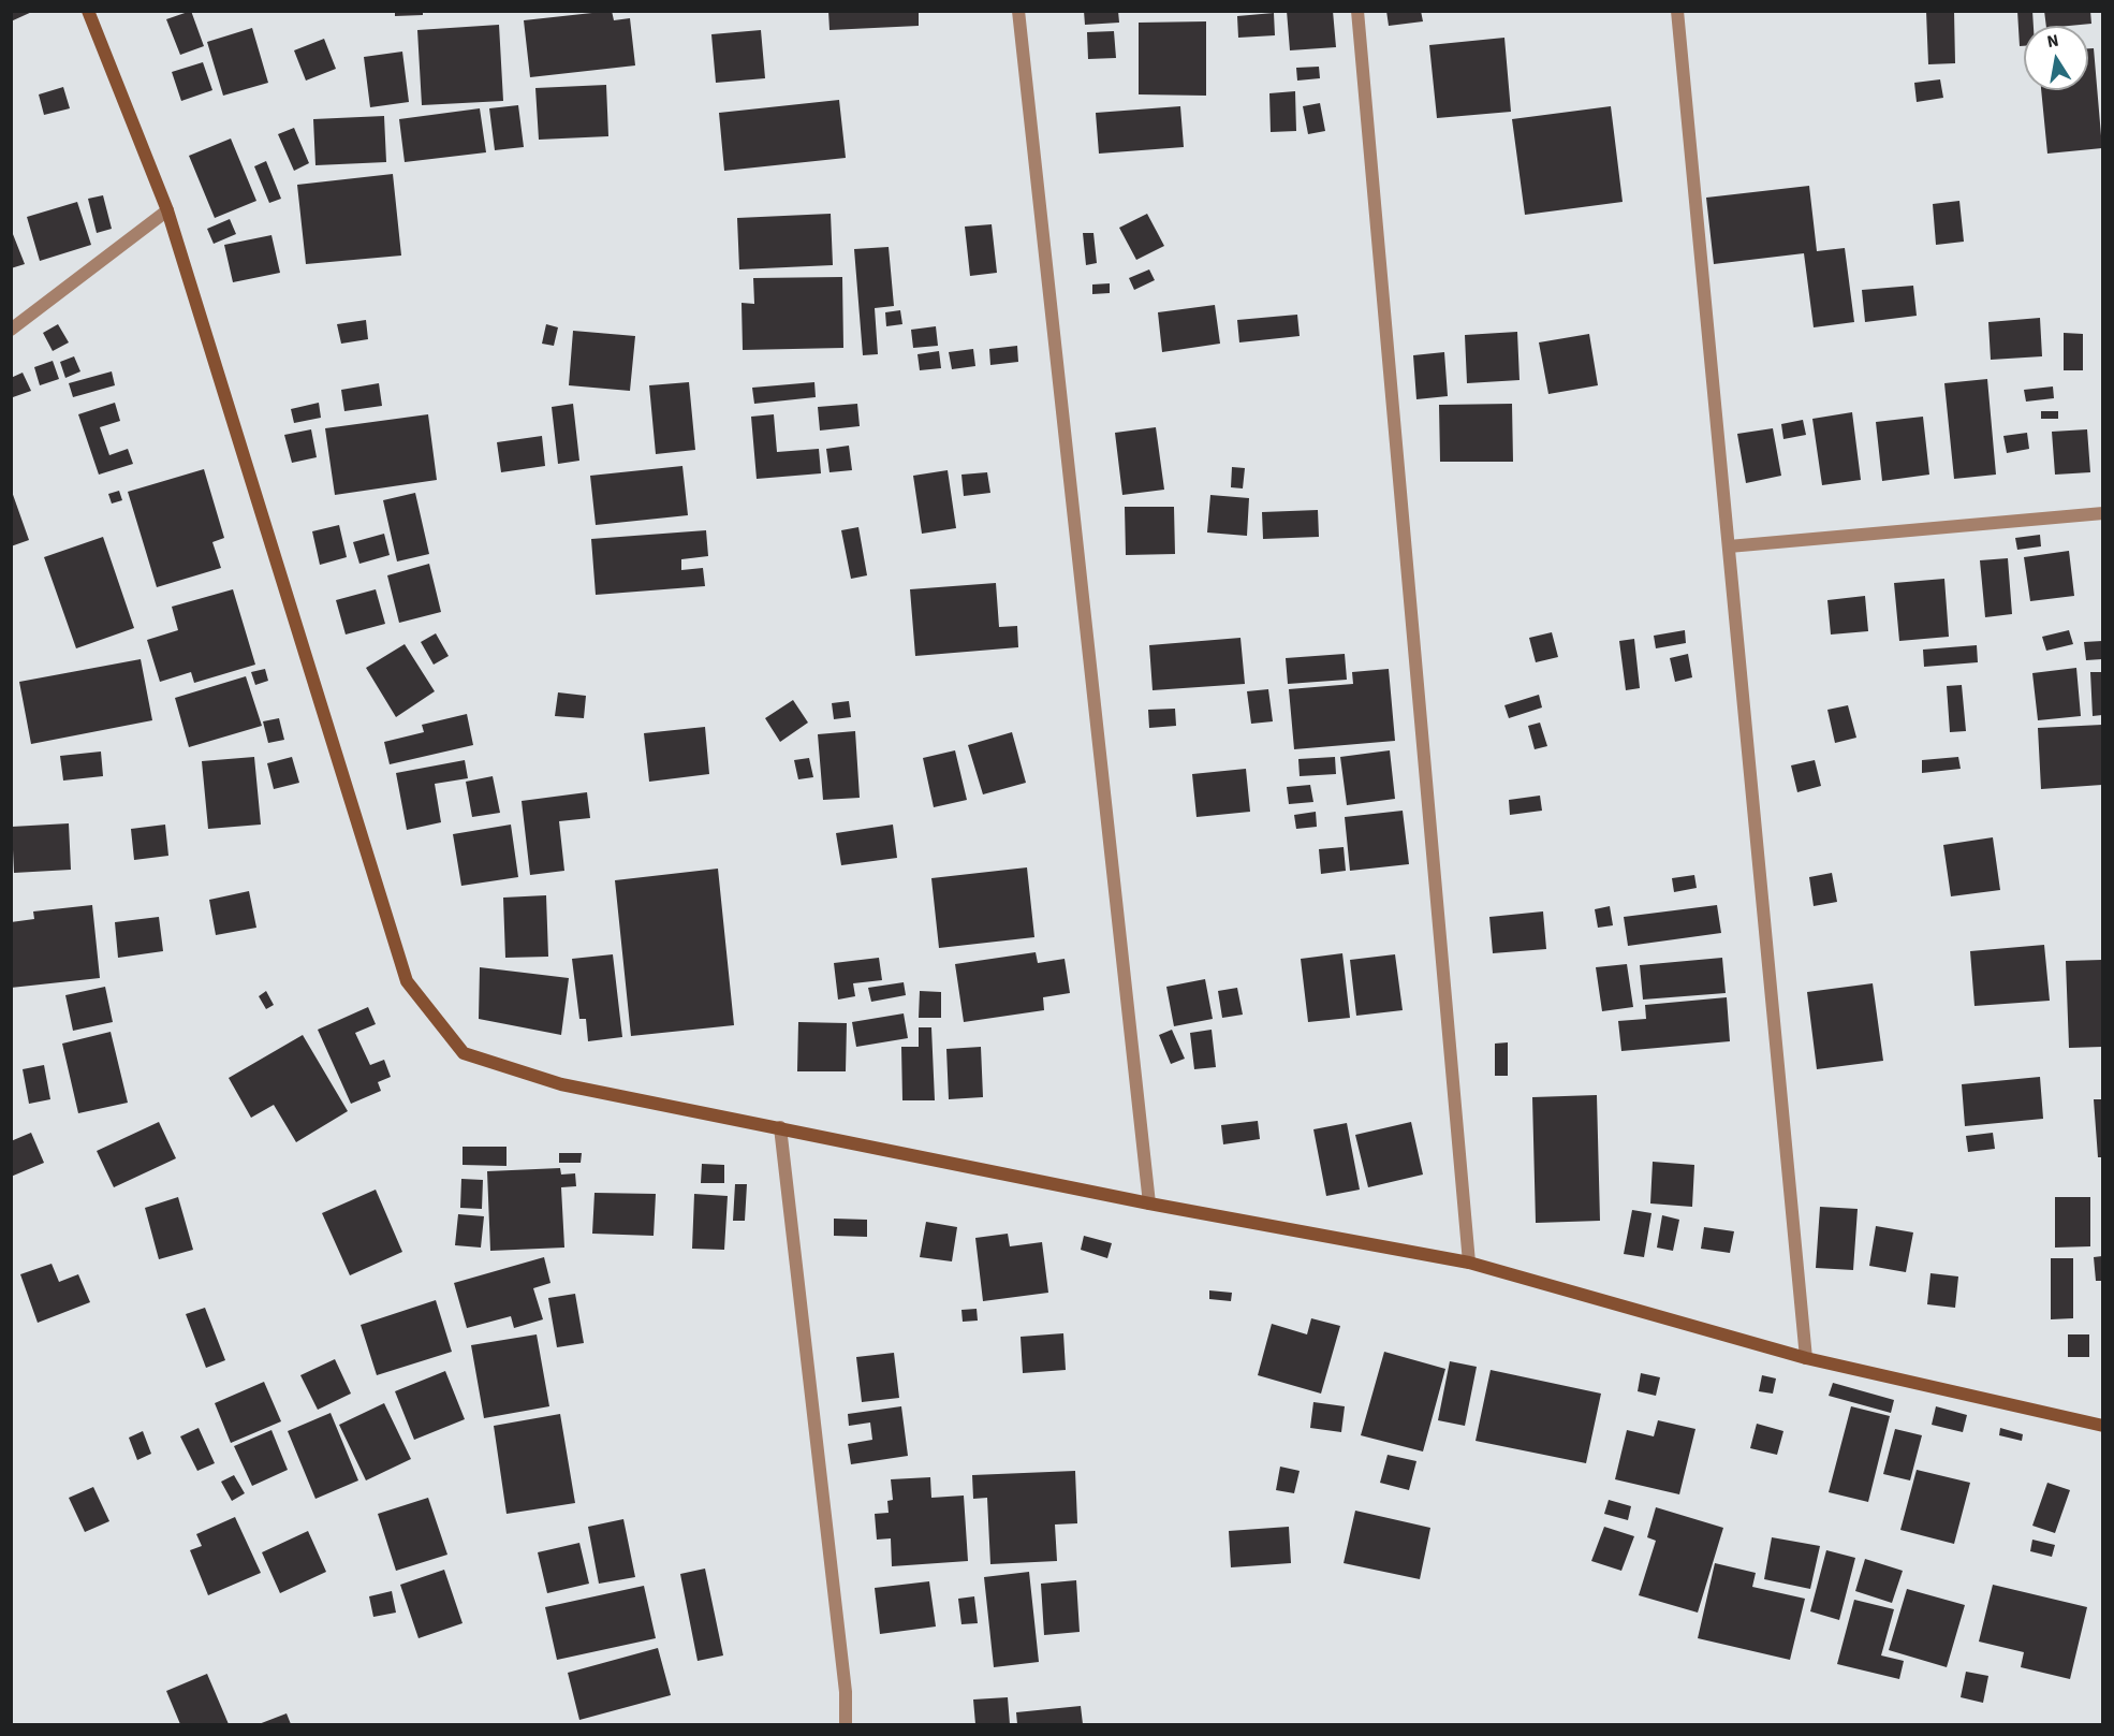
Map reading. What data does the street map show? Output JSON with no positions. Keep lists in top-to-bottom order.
{
  "north": "top"
}
